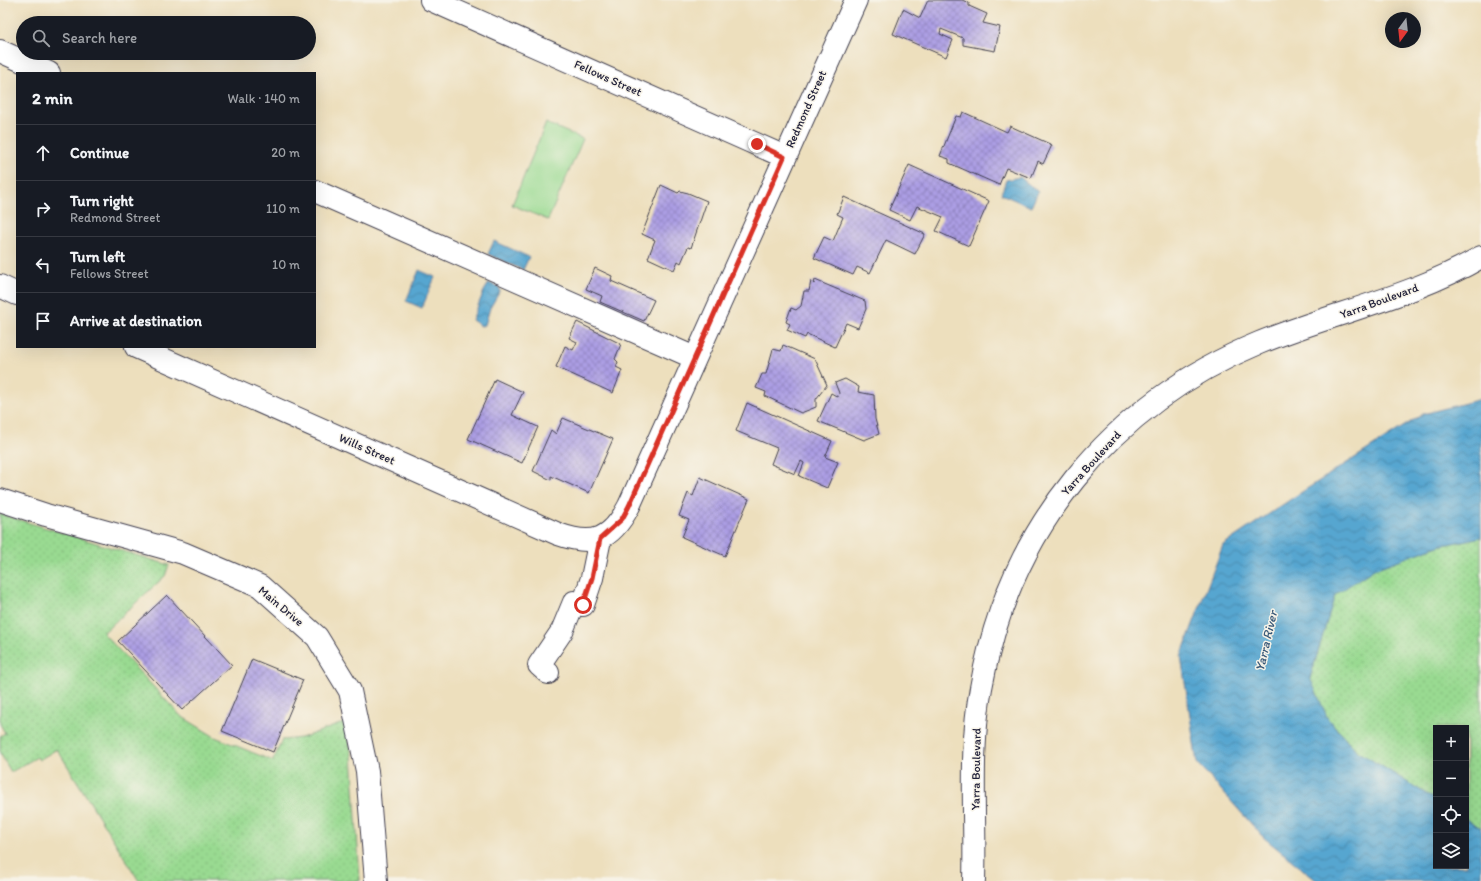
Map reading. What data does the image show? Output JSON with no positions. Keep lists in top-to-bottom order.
{
  "streets": {
    "street": [
      "Fellows Street",
      "Redmond Street",
      "Yarra Boulevard",
      "Wills Street",
      "Main Drive"
    ]
  },
  "crossings": [
    ["Fellows Street", "Redmond Street"],
    ["Redmond Street", "Wills Street"]
  ],
  "water": ["Yarra River"],
  "north": "bottom",
  "page": {
    "search": "Search here",
    "heading": ["2 min", "Walk · 140 m"],
    "list": [
      ["Continue", "20 m"],
      ["Turn right", "Redmond Street", "110 m"],
      ["Turn left", "Fellows Street", "10 m"],
      "Arrive at destination"
    ],
    "map_buttons": ["+", "−"]
  }
}
